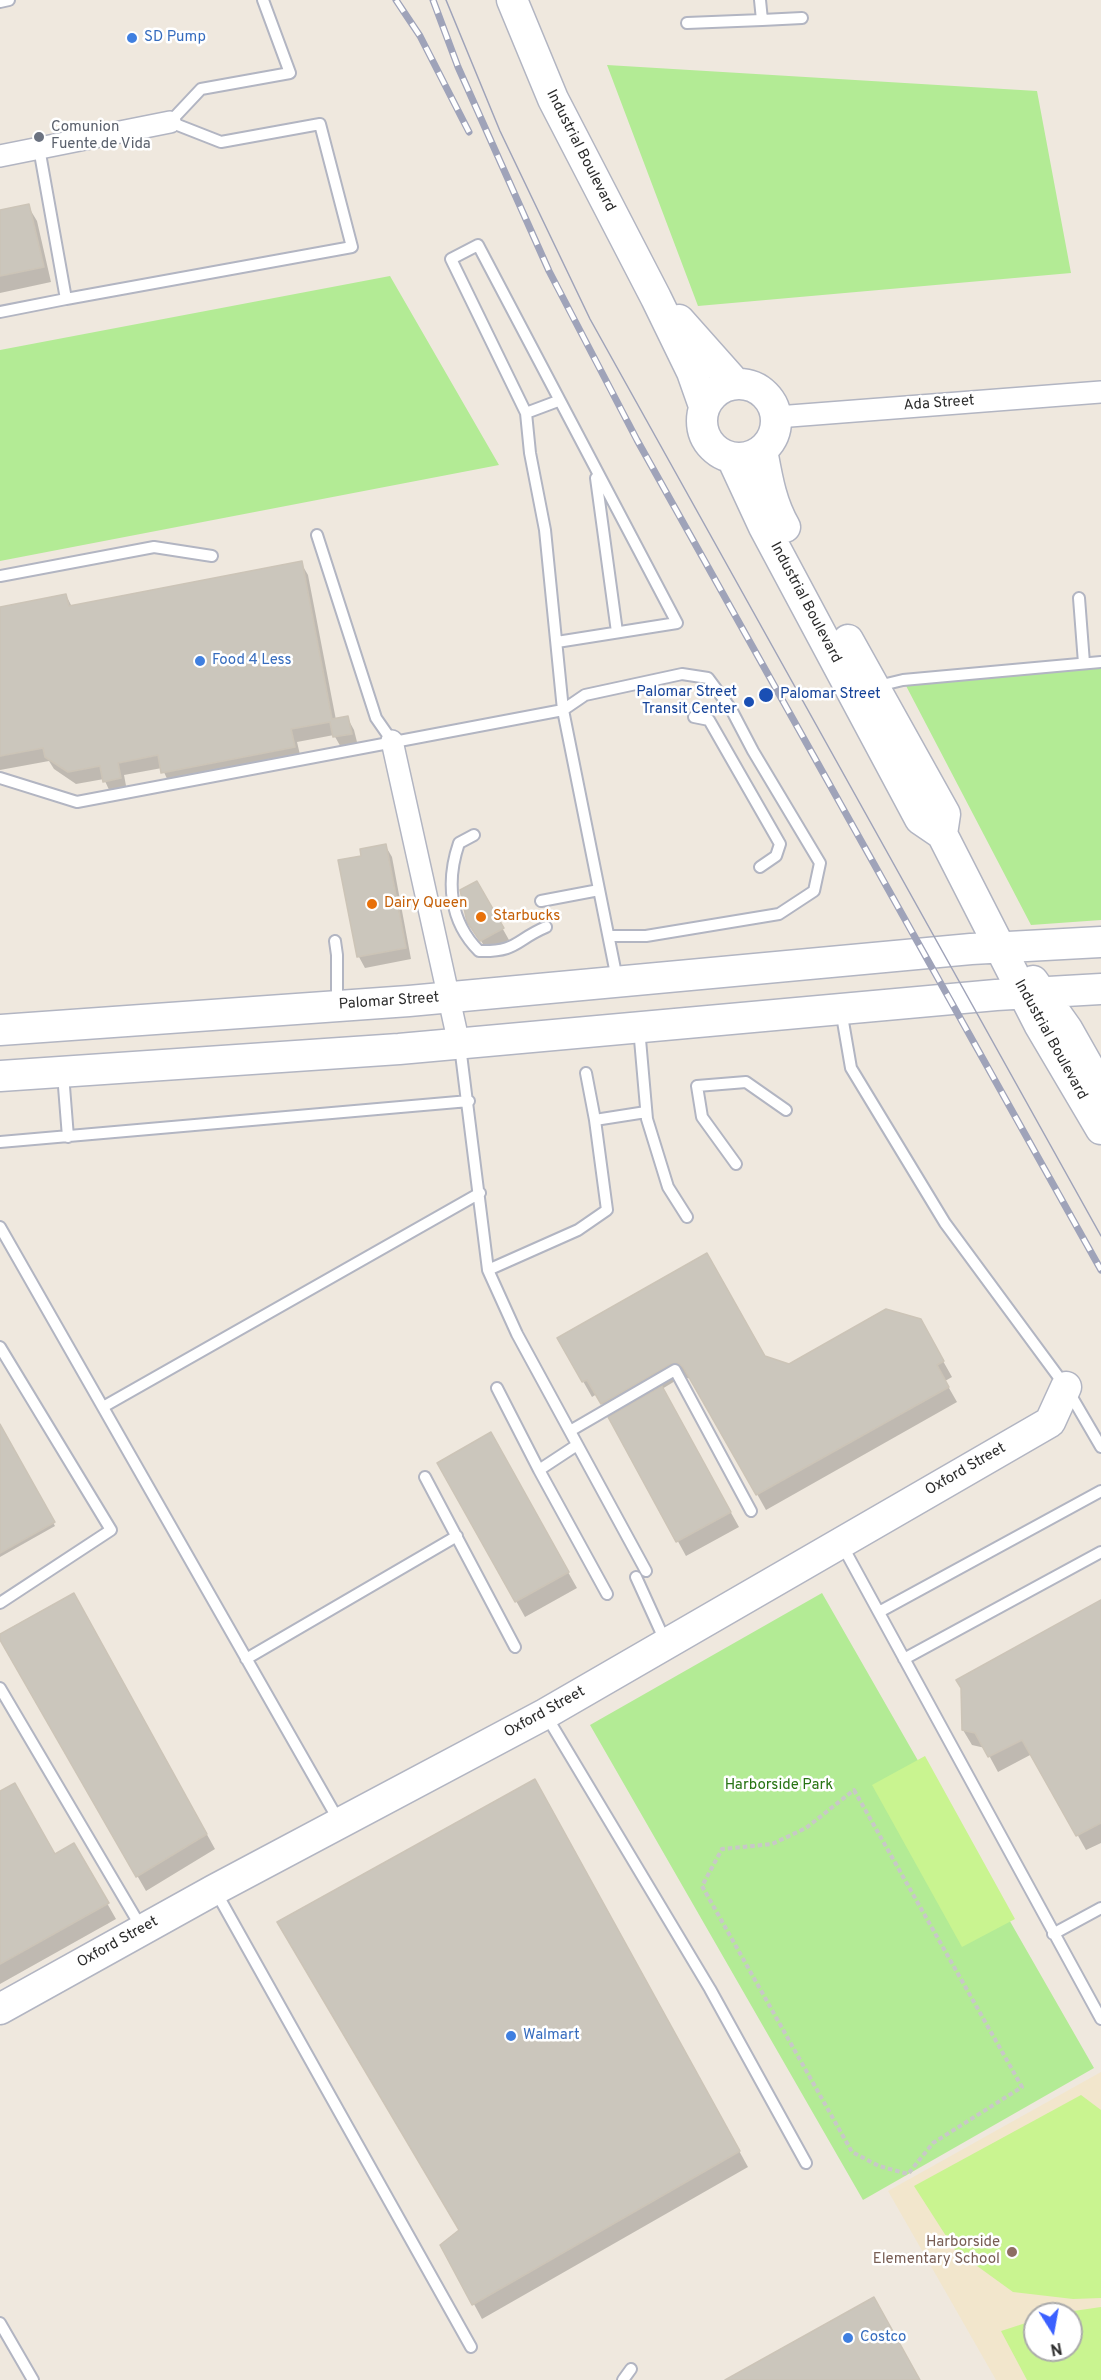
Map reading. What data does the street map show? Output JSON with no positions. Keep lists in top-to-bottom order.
{
  "streets": {
    "main road": ["Industrial Boulevard", "Palomar Street", "Oxford Street"],
    "street": ["Ada Street"]
  },
  "crossings": [
    ["Industrial Boulevard", "Ada Street"],
    ["Industrial Boulevard", "Palomar Street"]
  ],
  "parks": ["Harborside Park"],
  "places": [
    "SD Pump",
    "Comunion Fuente de Vida",
    "Food 4 Less",
    "Palomar Street",
    "Palomar Street Transit Center",
    "Dairy Queen",
    "Starbucks",
    "Walmart",
    "Harborside Elementary School",
    "Costco"
  ],
  "north": "bottom"
}
